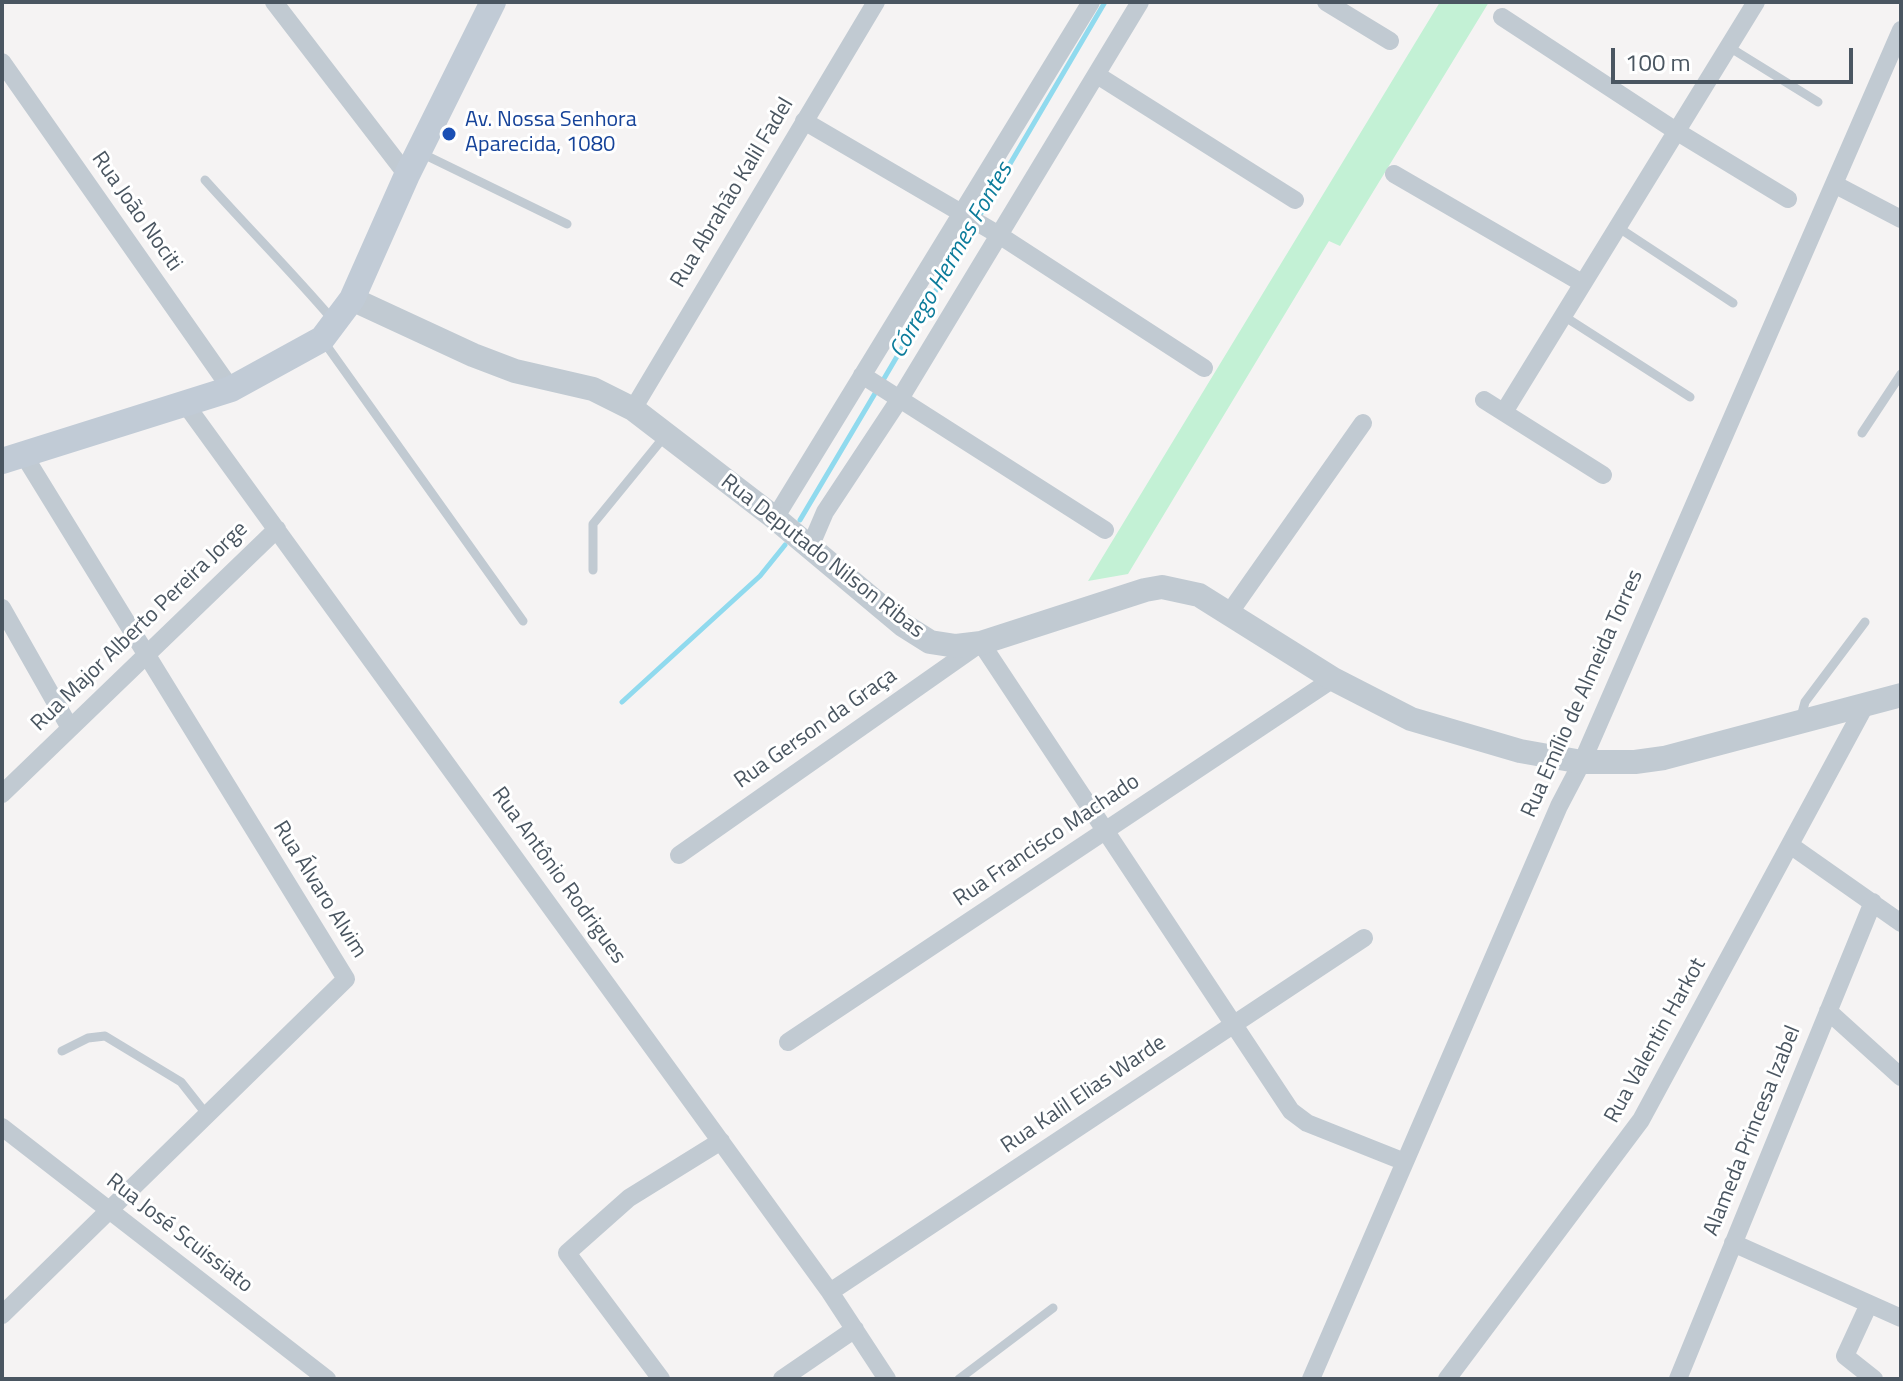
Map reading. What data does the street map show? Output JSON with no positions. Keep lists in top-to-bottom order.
{
  "streets": {
    "street": [
      "Rua Abrahão Kalil Fadel",
      "Rua João Nociti",
      "Rua Deputado Nilson Ribas",
      "Rua Major Alberto Pereira Jorge",
      "Rua Emílio de Almeida Torres",
      "Rua Gerson da Graça",
      "Rua Francisco Machado",
      "Rua Antônio Rodrigues",
      "Rua Álvaro Alvim",
      "Rua Valentin Harkot",
      "Rua Kalil Elias Warde",
      "Alameda Princesa Izabel",
      "Rua José Scuissiato"
    ]
  },
  "crossings": [
    ["Rua Abrahão Kalil Fadel", "Rua Deputado Nilson Ribas"],
    ["Rua Deputado Nilson Ribas", "Rua Emílio de Almeida Torres"],
    ["Rua Deputado Nilson Ribas", "Rua Gerson da Graça"],
    ["Rua Deputado Nilson Ribas", "Rua Francisco Machado"],
    ["Rua Deputado Nilson Ribas", "Rua Valentin Harkot"],
    ["Rua Major Alberto Pereira Jorge", "Rua Antônio Rodrigues"],
    ["Rua Major Alberto Pereira Jorge", "Rua Álvaro Alvim"],
    ["Rua Antônio Rodrigues", "Rua Kalil Elias Warde"],
    ["Rua Álvaro Alvim", "Rua José Scuissiato"]
  ],
  "water": ["Córrego Hermes Fontes"],
  "places": ["Av. Nossa Senhora Aparecida, 1080"],
  "scale_bar": "100 m"
}
